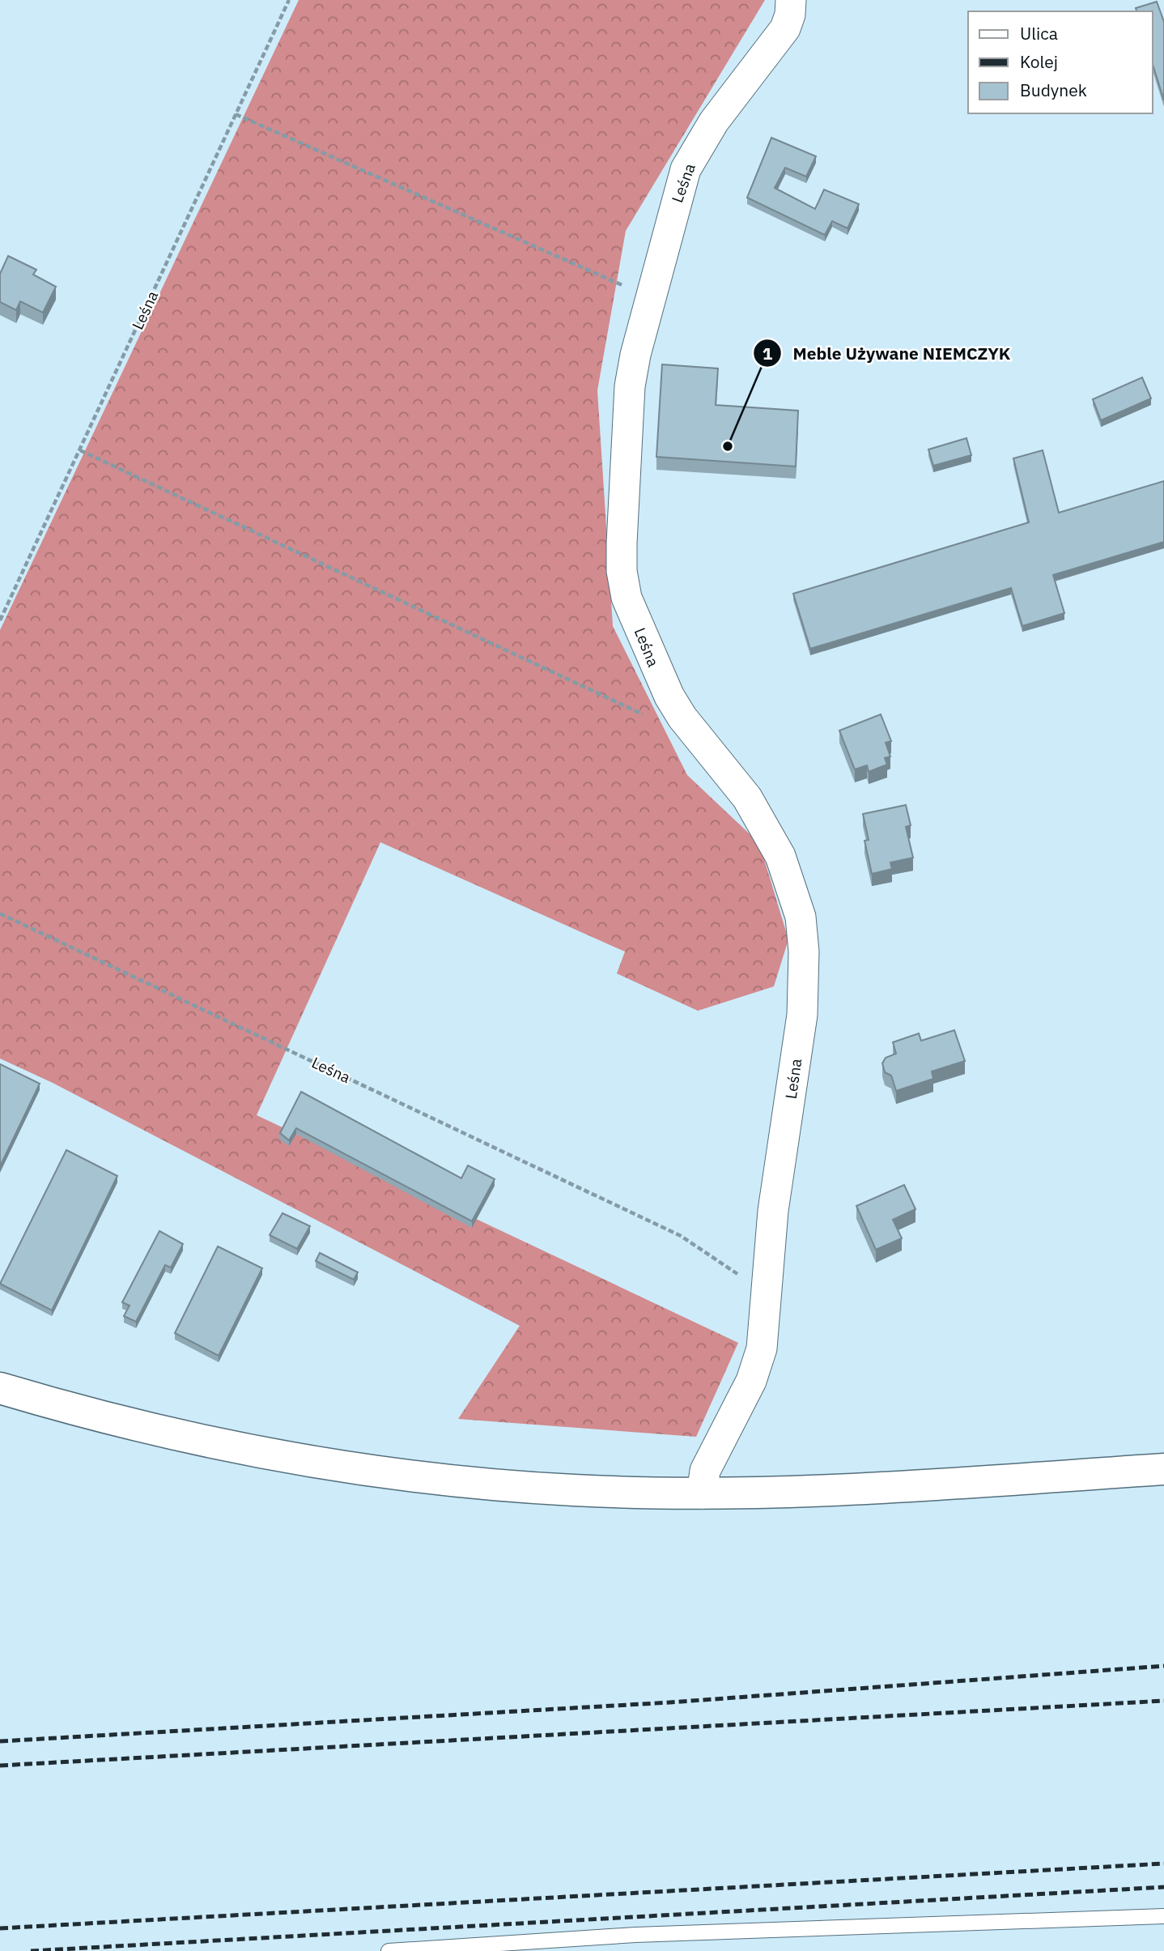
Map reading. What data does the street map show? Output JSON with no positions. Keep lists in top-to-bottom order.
{
  "streets": {
    "street": ["Leśna"]
  },
  "places": ["Meble Używane NIEMCZYK"],
  "legend": ["Ulica", "Kolej", "Budynek"]
}
